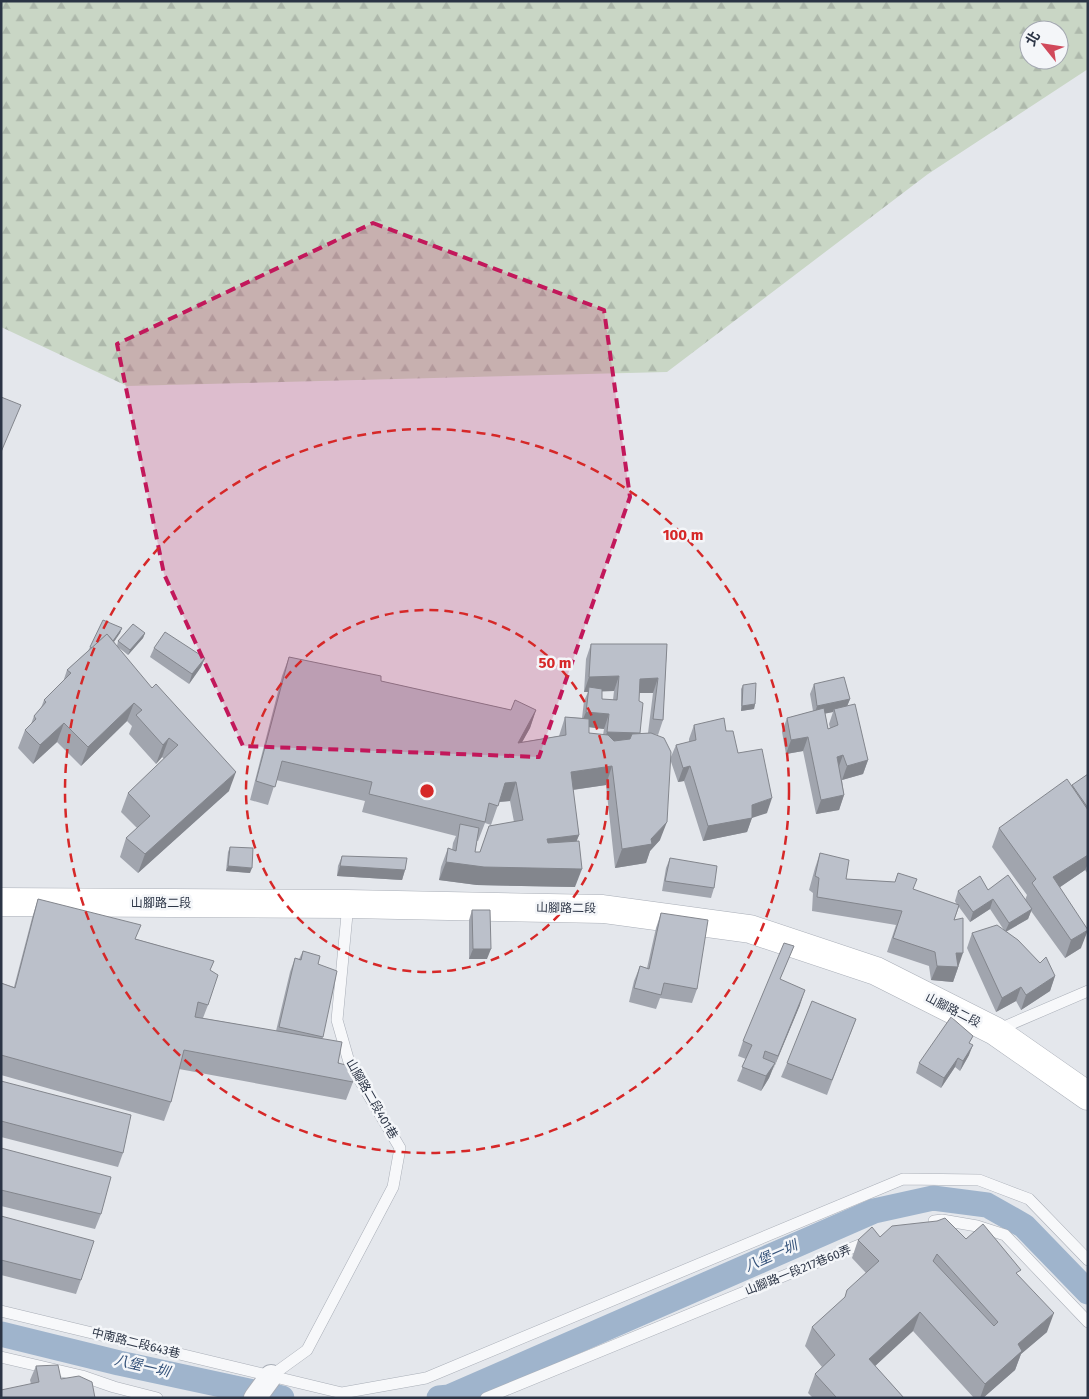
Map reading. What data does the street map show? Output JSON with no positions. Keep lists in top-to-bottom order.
{
  "streets": {
    "main road": ["山腳路二段"],
    "lane": ["山腳路二段401巷", "山腳路一段217巷60弄", "中南路二段643巷"]
  },
  "crossings": [
    ["山腳路二段", "山腳路二段401巷"],
    ["山腳路二段401巷", "中南路二段643巷"]
  ],
  "water": ["八堡一圳"],
  "north": "top left",
  "rings": ["100 m", "50 m"]
}
